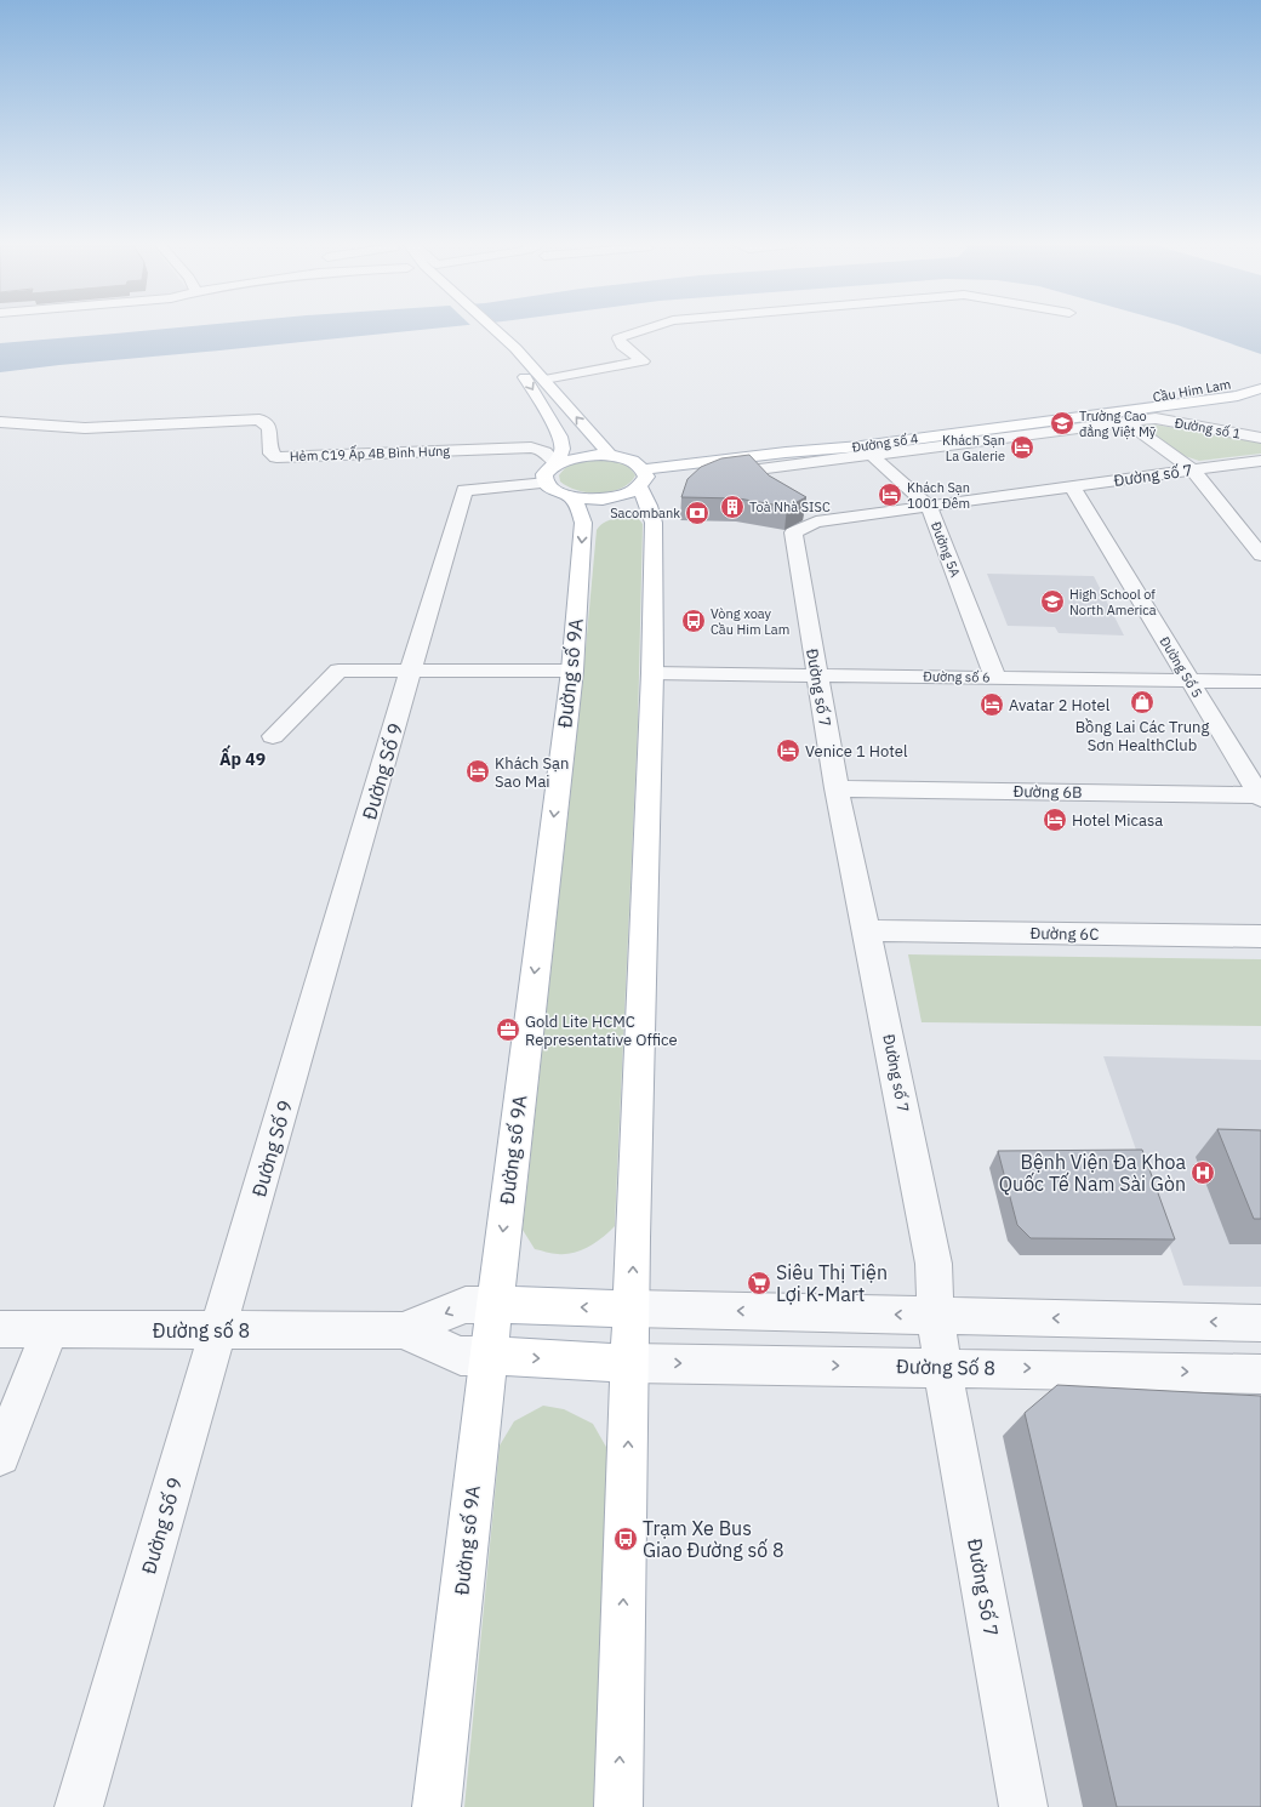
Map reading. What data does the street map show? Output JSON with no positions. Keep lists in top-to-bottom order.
{
  "streets": {
    "main road": ["Cầu Him Lam", "Đường số 4", "Đường số 9A"],
    "street": [
      "Đường số 1",
      "Hẻm C19 Ấp 4B Bình Hưng",
      "Đường số 7",
      "Đường 5A",
      "Đường Số 5",
      "Đường số 6",
      "Đường Số 9",
      "Đường 6B",
      "Đường 6C",
      "Đường số 8",
      "Đường Số 8",
      "Đường Số 7"
    ]
  },
  "crossings": [
    ["Cầu Him Lam", "Đường số 4"],
    ["Đường số 4", "Đường 5A"],
    ["Đường số 4", "Đường số 9A"],
    ["Đường số 4", "Đường Số 9"],
    ["Đường số 7", "Đường 5A"],
    ["Đường số 7", "Đường Số 5"],
    ["Đường số 7", "Đường số 6"],
    ["Đường số 7", "Đường 6B"],
    ["Đường số 7", "Đường 6C"],
    ["Đường số 7", "Đường Số 8"],
    ["Đường số 7", "Đường Số 7"],
    ["Đường 5A", "Đường số 6"],
    ["Đường Số 5", "Đường số 6"],
    ["Đường Số 5", "Đường 6B"],
    ["Đường số 9A", "Đường Số 9"],
    ["Đường số 9A", "Đường số 8"],
    ["Đường Số 9", "Đường số 8"],
    ["Đường Số 8", "Đường Số 7"]
  ],
  "districts": ["Ấp 49"],
  "places": {
    "school or university": ["Trường Cao đẳng Việt Mỹ", "High School of North America"],
    "hotel": [
      "Khách Sạn La Galerie",
      "Khách Sạn 1001 Đêm",
      "Avatar 2 Hotel",
      "Venice 1 Hotel",
      "Khách Sạn Sao Mai",
      "Hotel Micasa"
    ],
    "building": ["Toà Nhà SISC"],
    "bank": ["Sacombank"],
    "bus stop": ["Vòng xoay Cầu Him Lam", "Trạm Xe Bus Giao Đường số 8"],
    "shop": ["Bồng Lai Các Trung Sơn HealthClub"],
    "office": ["Gold Lite HCMC Representative Office"],
    "hospital": ["Bệnh Viện Đa Khoa Quốc Tế Nam Sài Gòn"],
    "supermarket": ["Siêu Thị Tiện Lợi K-Mart"]
  }
}
